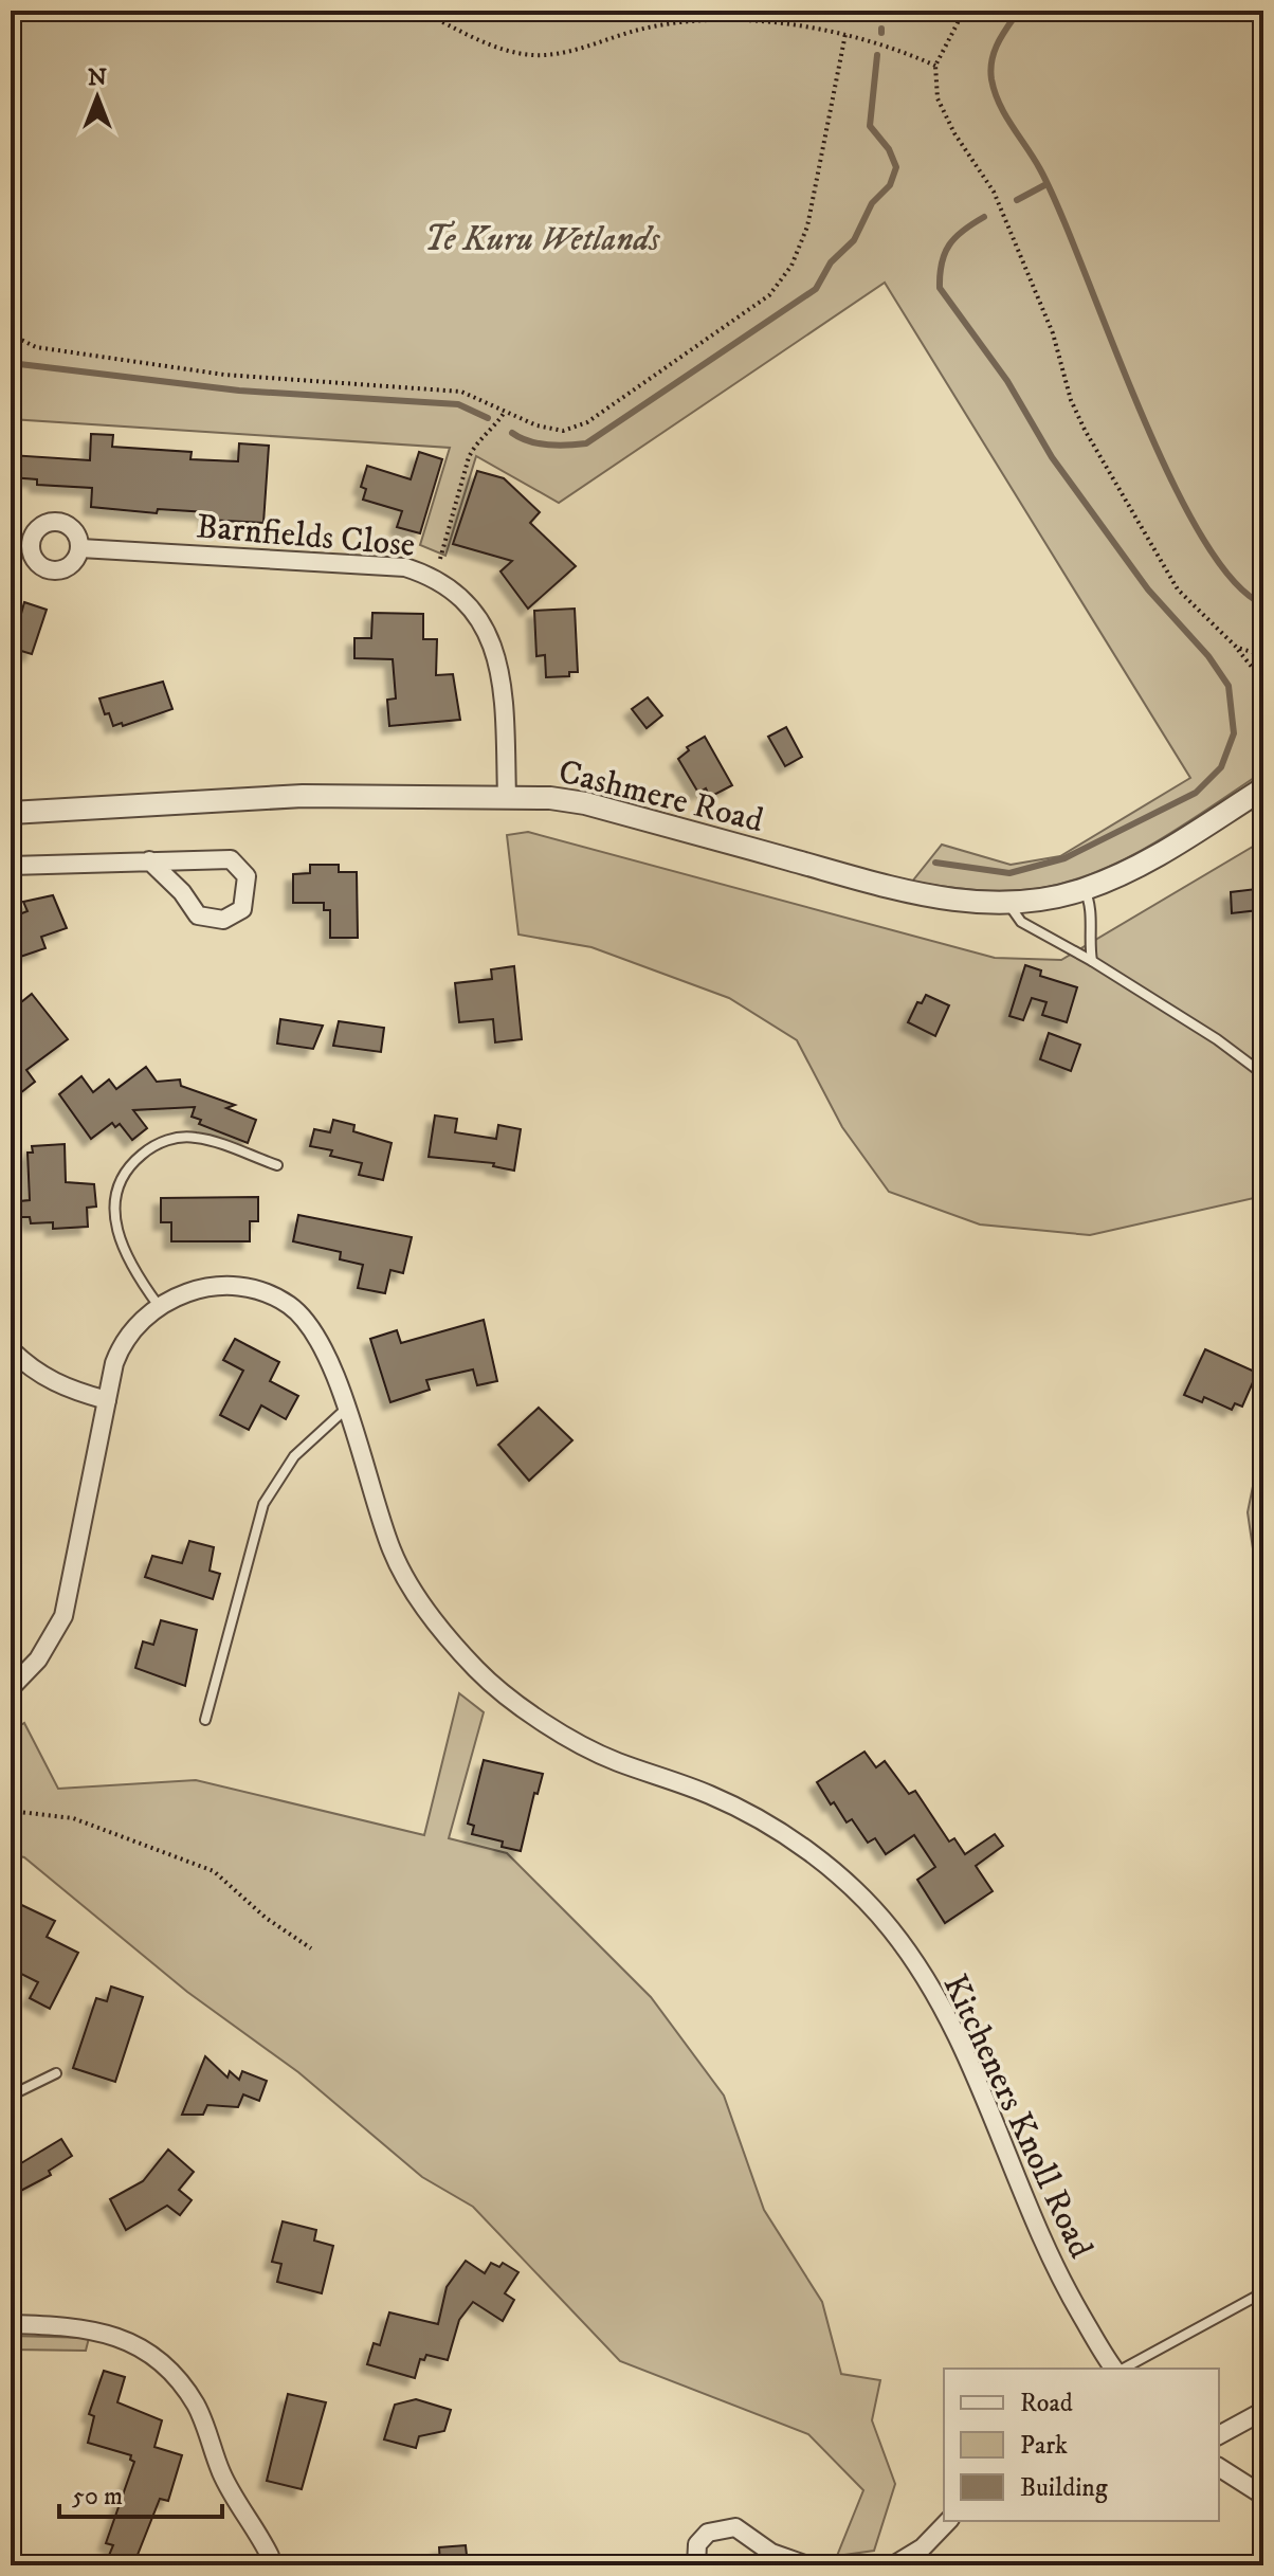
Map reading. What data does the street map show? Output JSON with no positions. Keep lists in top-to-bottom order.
{
  "streets": {
    "street": ["Barnfields Close", "Cashmere Road", "Kitcheners Knoll Road"]
  },
  "crossings": [
    ["Barnfields Close", "Cashmere Road"]
  ],
  "parks": ["Te Kuru Wetlands"],
  "legend": ["Road", "Park", "Building"],
  "scale_bar": "50 m",
  "north": "top"
}
